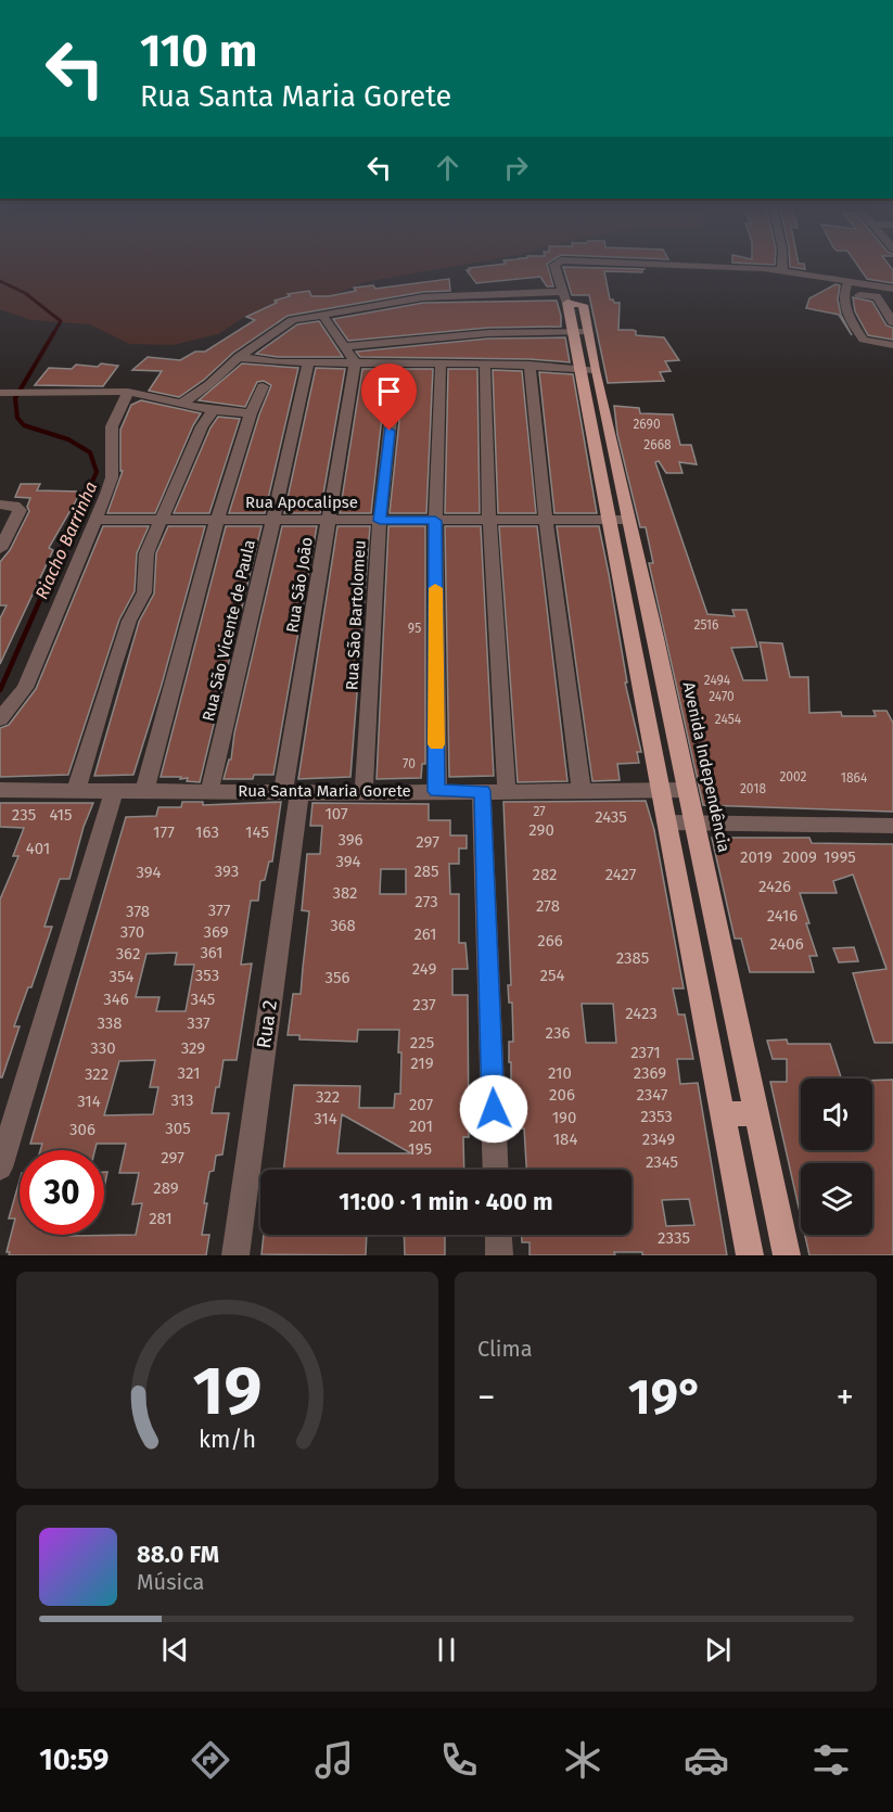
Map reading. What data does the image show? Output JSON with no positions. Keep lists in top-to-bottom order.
{
  "streets": {
    "main road": ["Avenida Independência"],
    "street": [
      "Rua Apocalipse",
      "Rua São João",
      "Rua São Bartolomeu",
      "Rua São Vicente de Paula",
      "Rua Santa Maria Gorete",
      "Rua 2"
    ]
  },
  "crossings": [
    ["Rua Apocalipse", "Rua São João"],
    ["Rua Apocalipse", "Rua São Bartolomeu"],
    ["Rua Apocalipse", "Rua São Vicente de Paula"],
    ["Rua Apocalipse", "Avenida Independência"],
    ["Rua São João", "Rua Santa Maria Gorete"],
    ["Rua São João", "Rua 2"],
    ["Rua São Bartolomeu", "Rua Santa Maria Gorete"],
    ["Rua São Vicente de Paula", "Rua Santa Maria Gorete"],
    ["Avenida Independência", "Rua Santa Maria Gorete"],
    ["Rua Santa Maria Gorete", "Rua 2"]
  ],
  "water": ["Riacho Barrinha"],
  "house_numbers": [
    "2690",
    "2668",
    "2516",
    "95",
    "2494",
    "2470",
    "2454",
    "70",
    "2002",
    "1864",
    "2018",
    "27",
    "107",
    "235",
    "415",
    "2435",
    "290",
    "177",
    "163",
    "145",
    "396",
    "297",
    "401",
    "2019",
    "2009",
    "1995",
    "394",
    "393",
    "285",
    "394",
    "282",
    "2427",
    "2426",
    "382",
    "273",
    "278",
    "377",
    "378",
    "2416",
    "368",
    "370",
    "369",
    "261",
    "266",
    "2406",
    "361",
    "362",
    "2385",
    "249",
    "353",
    "254",
    "354",
    "356",
    "346",
    "345",
    "237",
    "2423",
    "338",
    "337",
    "236",
    "225",
    "330",
    "329",
    "2371",
    "219",
    "321",
    "210",
    "2369",
    "322",
    "206",
    "2347",
    "322",
    "313",
    "314",
    "207",
    "2353",
    "190",
    "314",
    "201",
    "305",
    "306",
    "184",
    "2349",
    "195",
    "297",
    "2345",
    "289",
    "281",
    "2335"
  ],
  "page": {
    "turn": ["110 m", "Rua Santa Maria Gorete"],
    "limit": "30",
    "trip": "11:00 · 1 min · 400 m",
    "tile": "Clima",
    "heat": ["−", "19°", "+"],
    "song": ["88.0 FM", "Música"],
    "tabs": "10:59",
    "gauge": ["19", "km/h"]
  }
}
